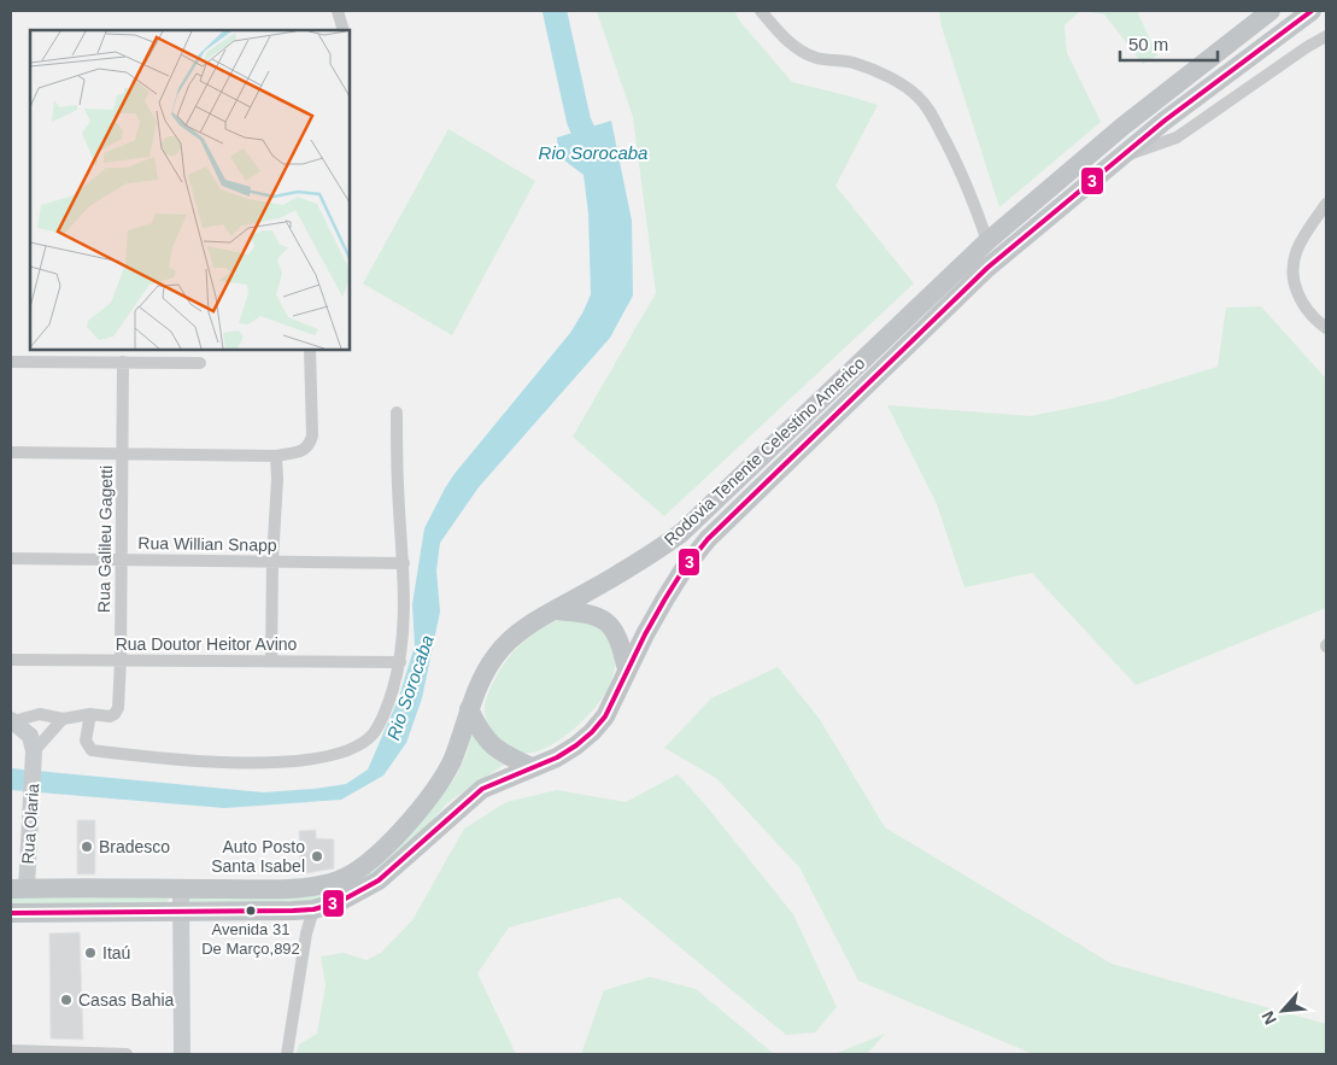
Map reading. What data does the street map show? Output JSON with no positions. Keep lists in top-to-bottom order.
{
  "streets": {
    "highway": ["Rodovia Tenente Celestino Americo"],
    "main road": ["Rua Olaria"],
    "street": ["Rua Galileu Gagetti", "Rua Willian Snapp", "Rua Doutor Heitor Avino"]
  },
  "crossings": [
    ["Rodovia Tenente Celestino Americo", "Rua Olaria"],
    ["Rua Galileu Gagetti", "Rua Willian Snapp"],
    ["Rua Galileu Gagetti", "Rua Doutor Heitor Avino"]
  ],
  "water": ["Rio Sorocaba"],
  "places": [
    "Bradesco",
    "Auto Posto Santa Isabel",
    "Avenida 31 De Março,892",
    "Itaú",
    "Casas Bahia"
  ],
  "lines": ["transit line 3"],
  "scale_bar": "50 m",
  "north": "bottom left"
}
